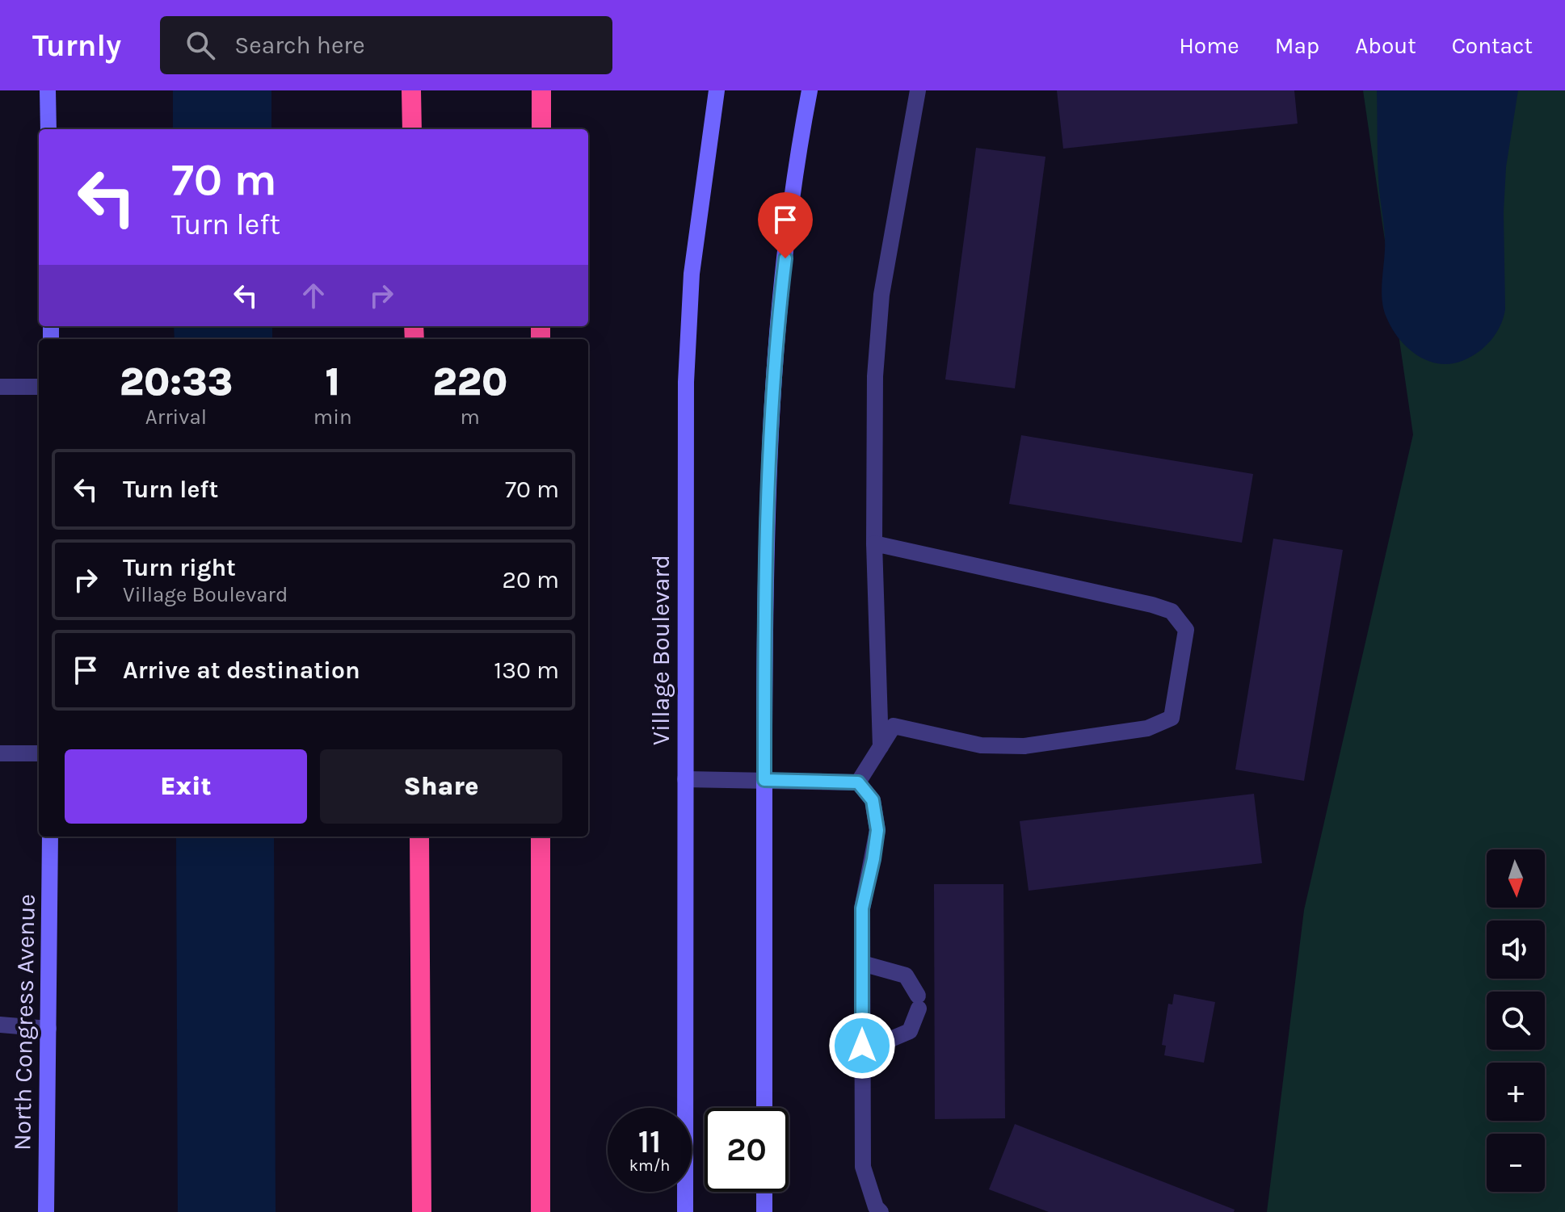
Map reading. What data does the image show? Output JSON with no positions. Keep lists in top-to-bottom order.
{
  "streets": {
    "street": ["Village Boulevard", "North Congress Avenue"]
  },
  "north": "bottom",
  "page": {
    "header": "Turnly",
    "search": "Search here",
    "nav": [
      "Home",
      "Map",
      "About",
      "Contact"
    ],
    "turn": ["70 m", "Turn left"],
    "eta": [
      "20:33",
      "Arrival",
      "1",
      "min",
      "220",
      "m"
    ],
    "list": [
      {
        "name": "Turn left",
        "value": "70 m"
      },
      {
        "name": "Turn right",
        "note": "Village Boulevard",
        "value": "20 m"
      },
      {
        "name": "Arrive at destination",
        "value": "130 m"
      }
    ],
    "buttons": ["Exit", "Share"],
    "map_buttons": ["+", "−"],
    "speed": "11 km/h",
    "limit": "20"
  }
}
